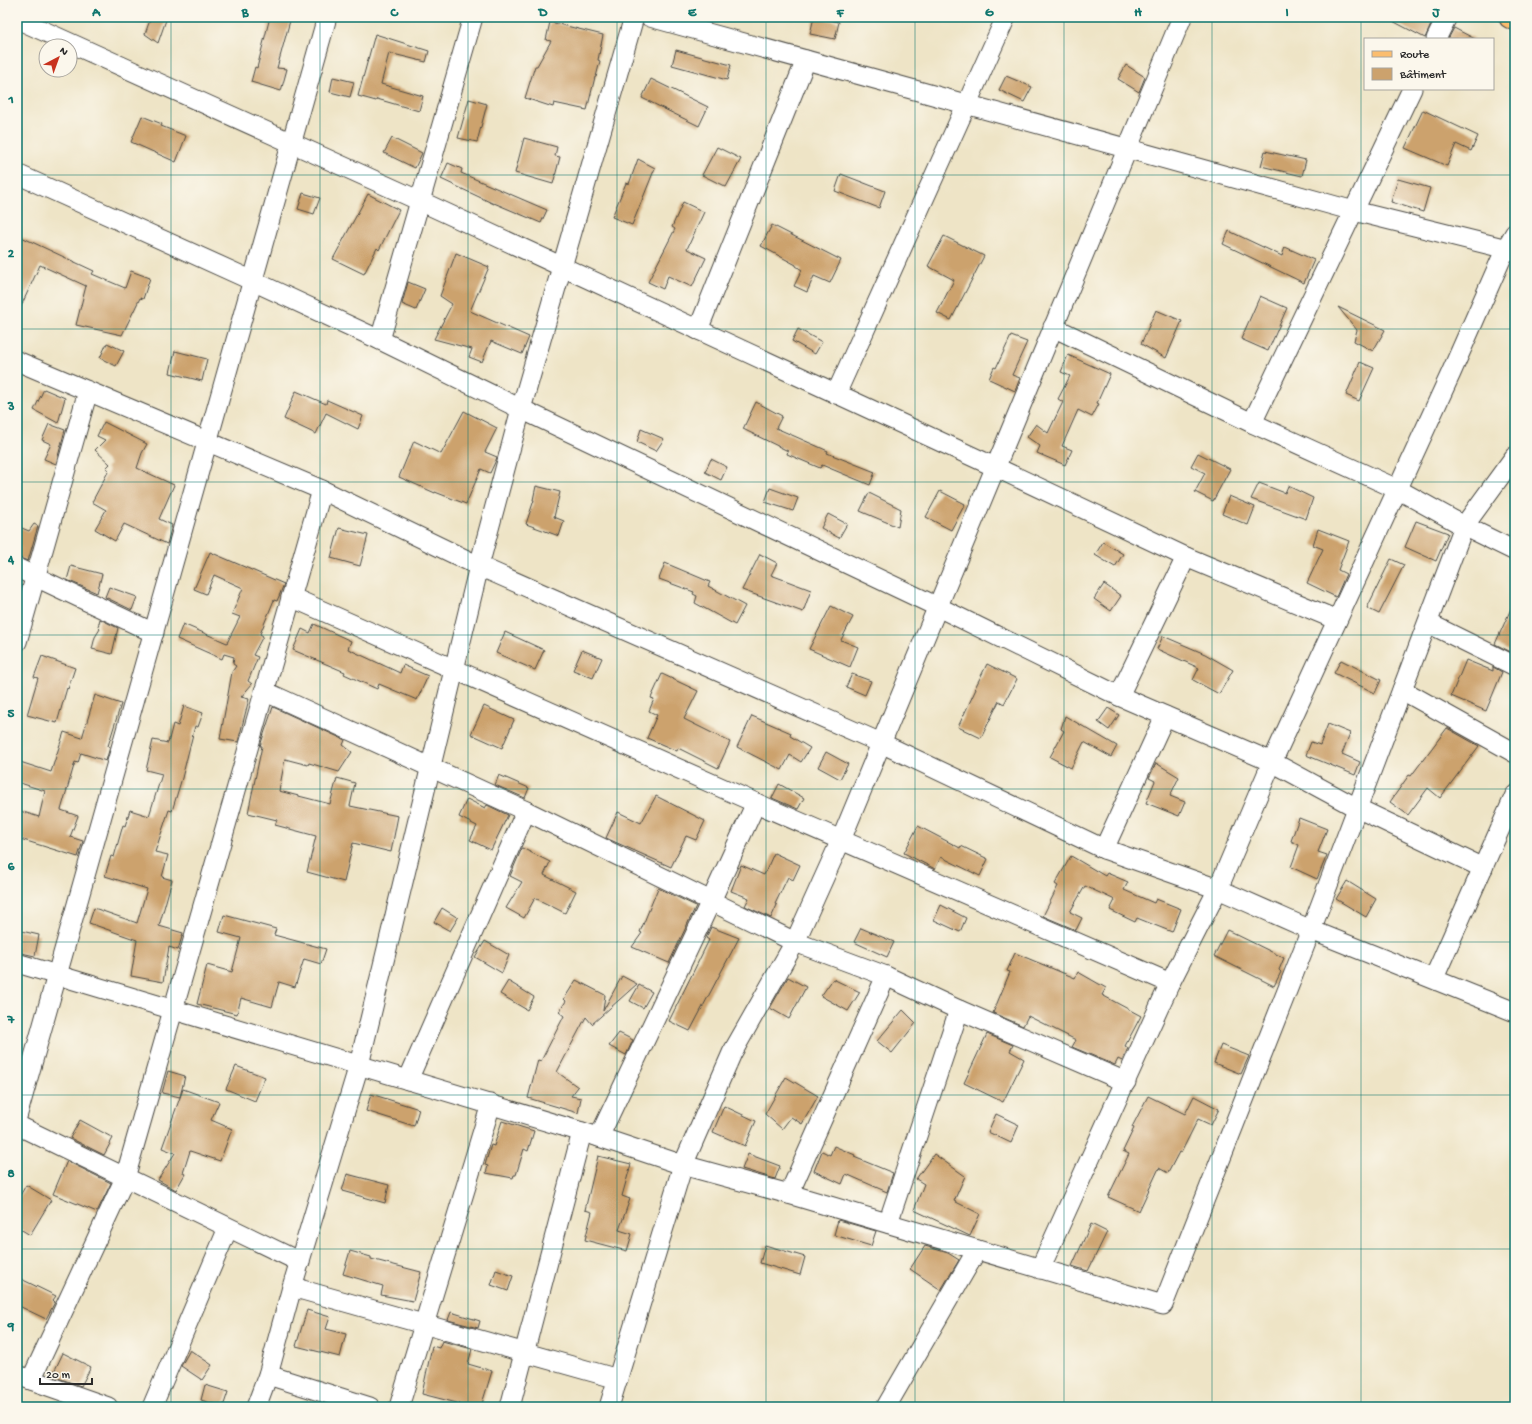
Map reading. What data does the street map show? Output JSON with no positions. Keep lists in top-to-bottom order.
{
  "legend": ["Route", "Bâtiment"],
  "scale_bar": "20 m",
  "north": "top right",
  "grid": {
    "columns": [
      "A",
      "B",
      "C",
      "D",
      "E",
      "F",
      "G",
      "H",
      "I",
      "J"
    ],
    "rows": [
      "1",
      "2",
      "3",
      "4",
      "5",
      "6",
      "7",
      "8",
      "9"
    ]
  }
}
